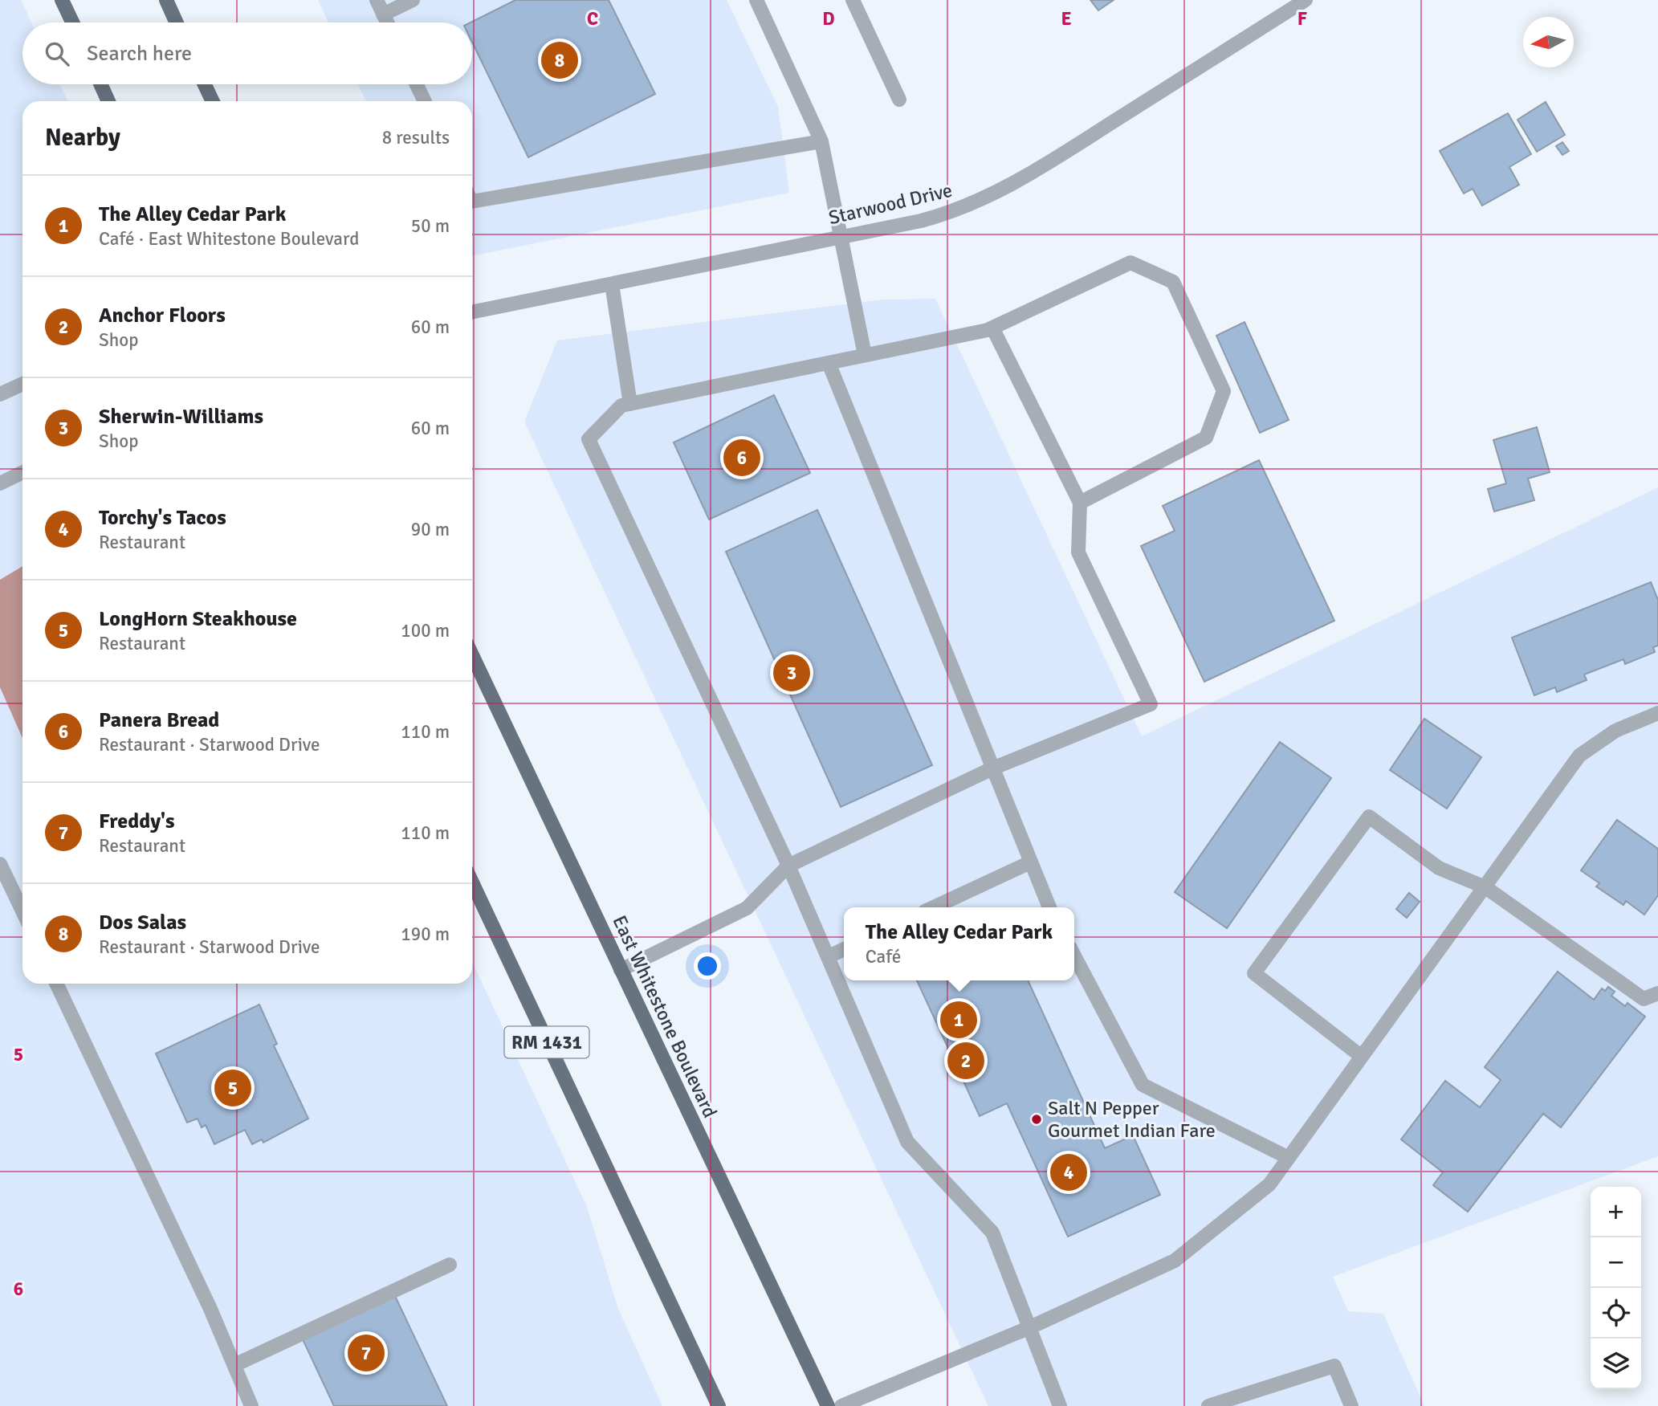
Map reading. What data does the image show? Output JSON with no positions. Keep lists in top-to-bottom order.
{
  "streets": {
    "main road": ["East Whitestone Boulevard", "RM 1431"],
    "street": ["Starwood Drive"]
  },
  "places": ["Salt N Pepper Gourmet Indian Fare"],
  "north": "left",
  "page": {
    "search": "Search here",
    "pins": [
      "8",
      "6",
      "3",
      "1",
      "2",
      "5",
      "4",
      "7"
    ],
    "heading": ["Nearby", "8 results"],
    "list": [
      {
        "mark": "1",
        "name": "The Alley Cedar Park",
        "note": "Café · East Whitestone Boulevard",
        "value": "50 m"
      },
      {
        "mark": "2",
        "name": "Anchor Floors",
        "note": "Shop",
        "value": "60 m"
      },
      {
        "mark": "3",
        "name": "Sherwin-Williams",
        "note": "Shop",
        "value": "60 m"
      },
      {
        "mark": "4",
        "name": "Torchy's Tacos",
        "note": "Restaurant",
        "value": "90 m"
      },
      {
        "mark": "5",
        "name": "LongHorn Steakhouse",
        "note": "Restaurant",
        "value": "100 m"
      },
      {
        "mark": "6",
        "name": "Panera Bread",
        "note": "Restaurant · Starwood Drive",
        "value": "110 m"
      },
      {
        "mark": "7",
        "name": "Freddy's",
        "note": "Restaurant",
        "value": "110 m"
      },
      {
        "mark": "8",
        "name": "Dos Salas",
        "note": "Restaurant · Starwood Drive",
        "value": "190 m"
      }
    ],
    "popup": ["The Alley Cedar Park", "Café"],
    "map_buttons": ["+", "−"]
  },
  "grid": {
    "columns": [
      "C",
      "D",
      "E",
      "F"
    ],
    "rows": ["5", "6"]
  }
}
